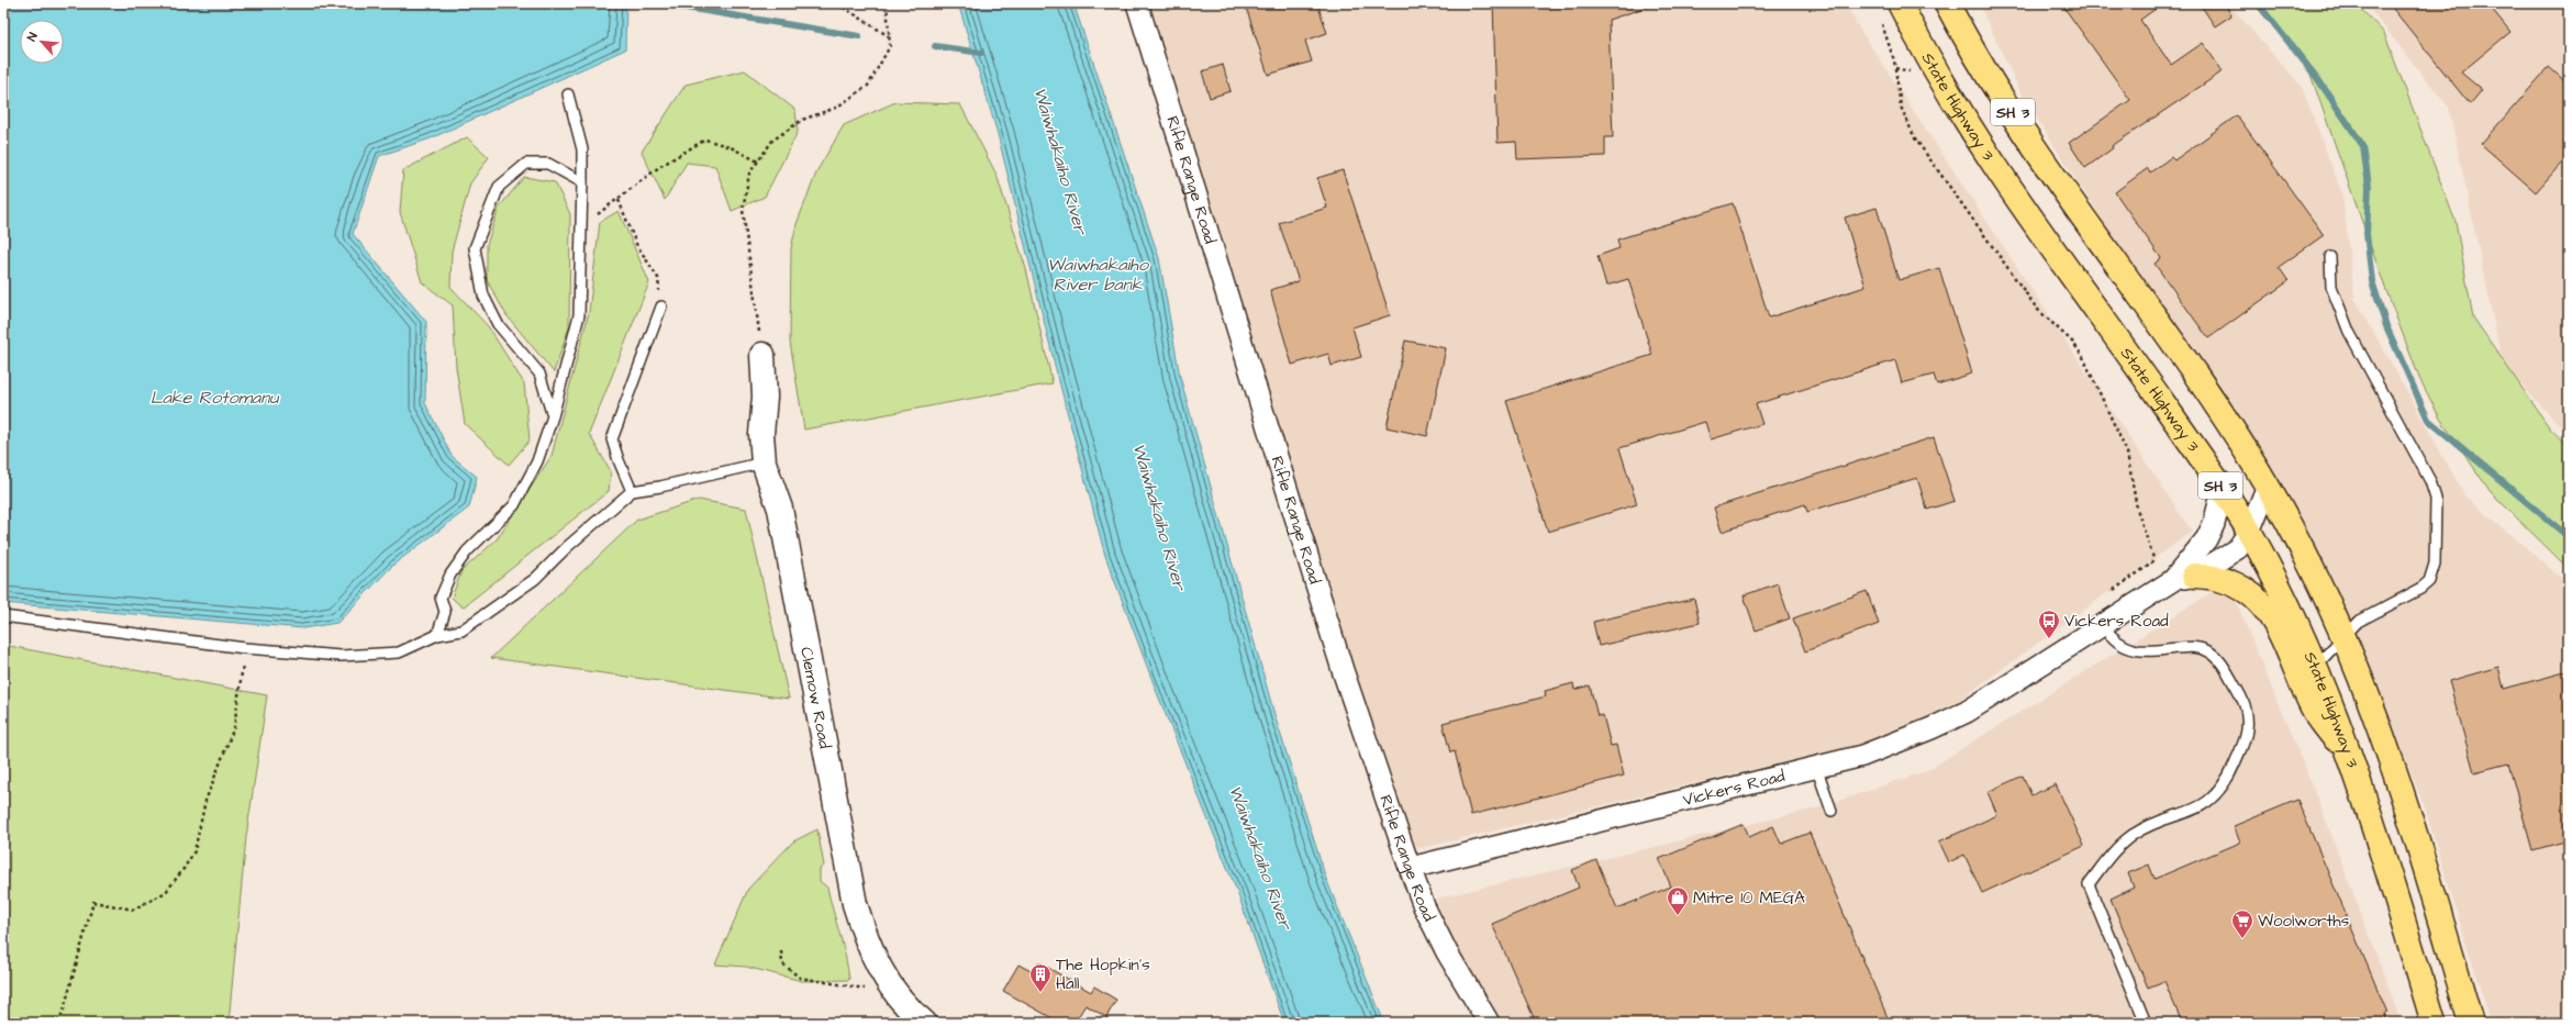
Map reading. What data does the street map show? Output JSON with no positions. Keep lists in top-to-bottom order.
{
  "streets": {
    "highway": ["State Highway 3", "SH 3"],
    "street": ["Rifle Range Road", "Clemow Road", "Vickers Road"]
  },
  "crossings": [
    ["State Highway 3", "Vickers Road"],
    ["SH 3", "Vickers Road"],
    ["Rifle Range Road", "Vickers Road"]
  ],
  "water": ["Waiwhakaiho River", "Waiwhakaiho River bank", "Lake Rotomanu"],
  "places": {
    "bus stop": ["Vickers Road"],
    "shop": ["Mitre 10 MEGA"],
    "supermarket": ["Woolworths"],
    "building": ["The Hopkin's Hall"]
  },
  "north": "top left"
}
